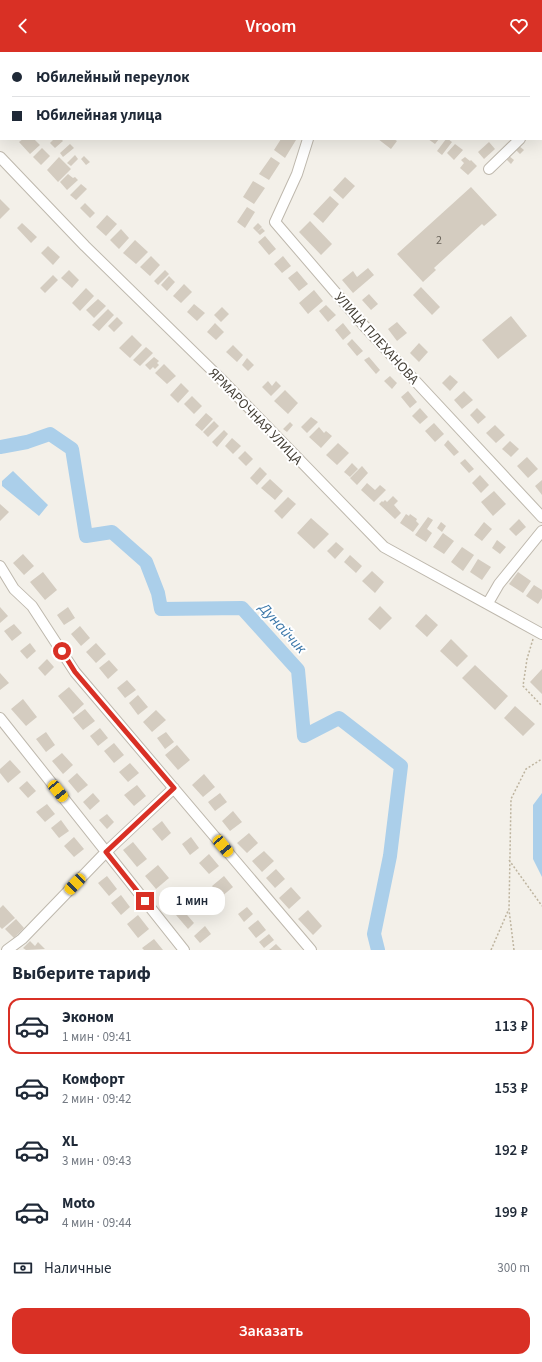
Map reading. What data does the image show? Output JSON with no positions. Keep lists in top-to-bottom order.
{
  "streets": {
    "street": ["УЛИЦА ПЛЕХАНОВА", "ЯРМАРОЧНАЯ УЛИЦА"]
  },
  "water": ["Дунайчик"],
  "house_numbers": ["2"],
  "page": {
    "header": "Vroom",
    "banner": ["Юбилейный переулок", "Юбилейная улица"],
    "bubble": "1 мин",
    "heading": "Выберите тариф",
    "list": [
      {
        "name": "Эконом",
        "note": "1 мин · 09:41",
        "value": "113 ₽"
      },
      {
        "name": "Комфорт",
        "note": "2 мин · 09:42",
        "value": "153 ₽"
      },
      {
        "name": "XL",
        "note": "3 мин · 09:43",
        "value": "192 ₽"
      },
      {
        "name": "Moto",
        "note": "4 мин · 09:44",
        "value": "199 ₽"
      }
    ],
    "pay": ["Наличные", "300 m"],
    "buttons": "Заказать"
  }
}
